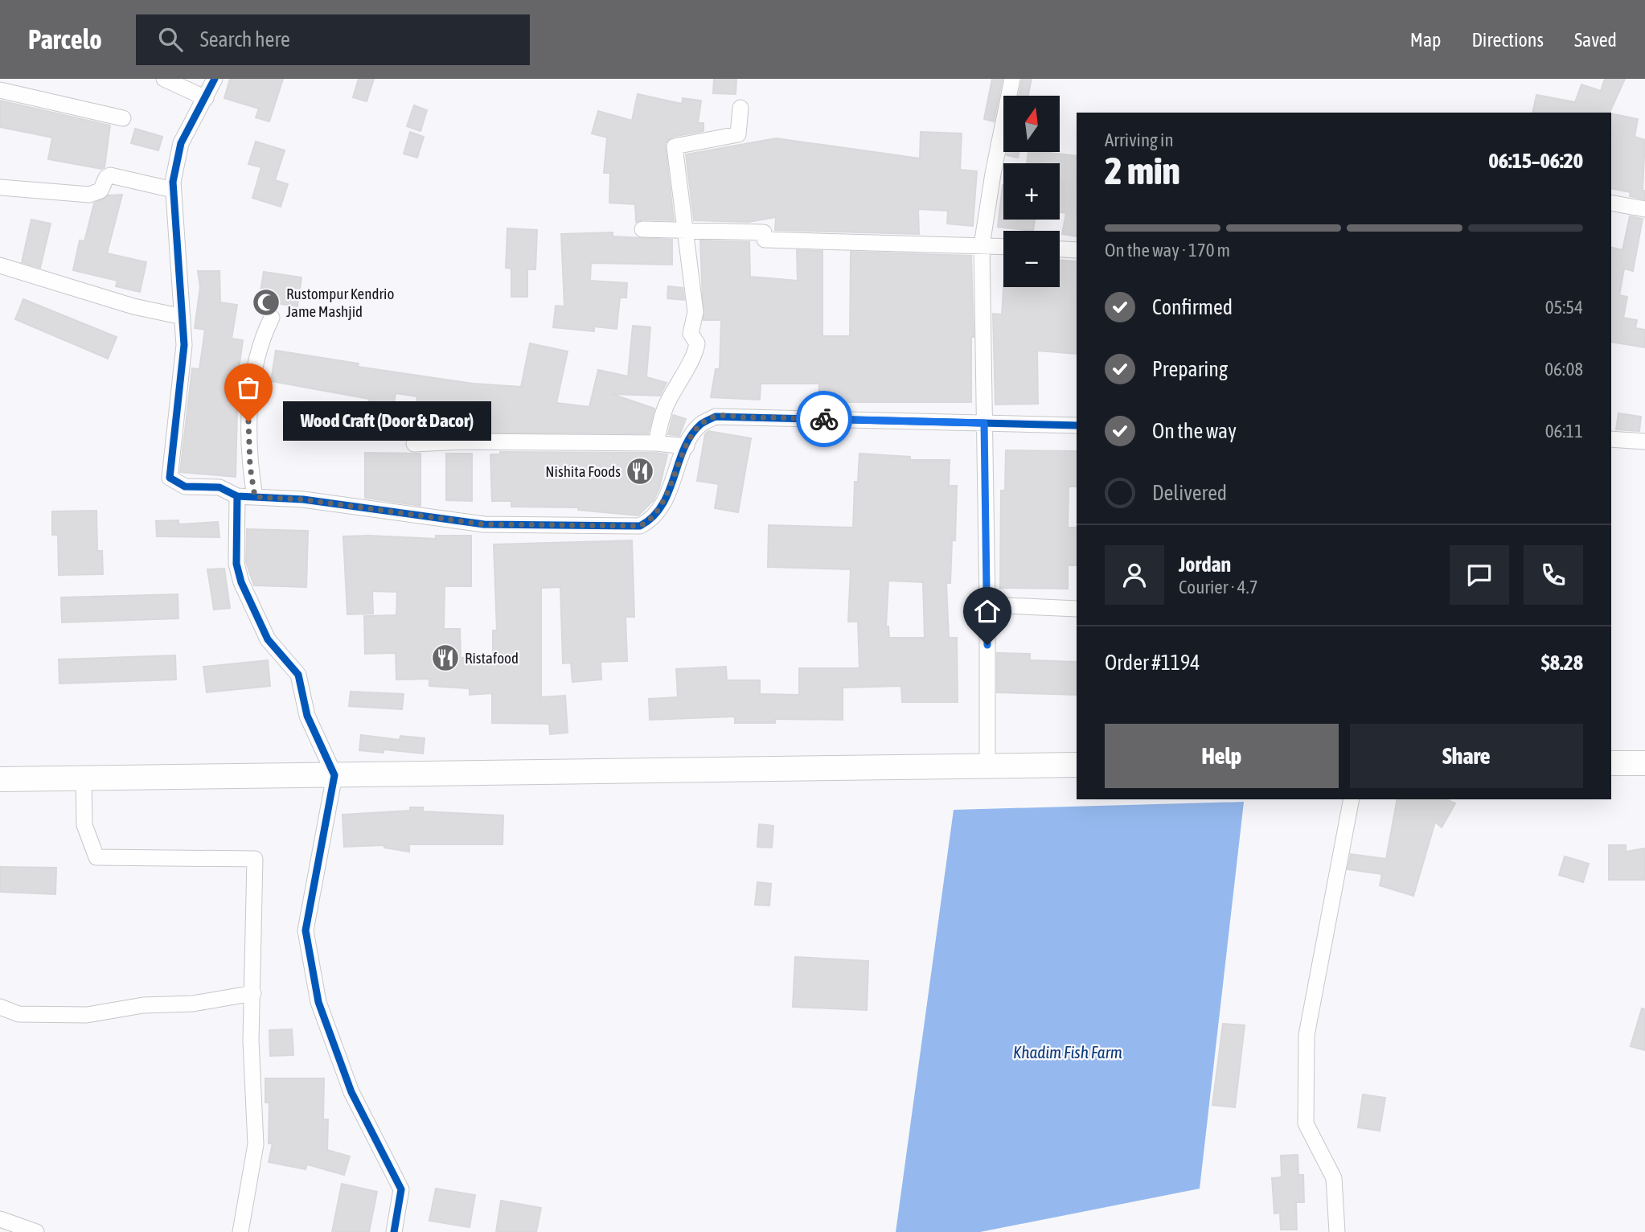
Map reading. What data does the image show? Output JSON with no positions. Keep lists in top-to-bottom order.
{
  "water": ["Khadim Fish Farm"],
  "places": {
    "mosque": ["Rustompur Kendrio Jame Mashjid"],
    "other": ["Wood Craft (Door & Dacor)"],
    "restaurant": ["Nishita Foods", "Ristafood"]
  },
  "north": "top",
  "page": {
    "header": "Parcelo",
    "search": "Search here",
    "nav": ["Map", "Directions", "Saved"],
    "map_buttons": ["+", "−"],
    "heading": ["2 min", "Arriving in", "06:15–06:20"],
    "panel": [
      "Jordan",
      "Courier · 4.7",
      "Order #1194",
      "$8.28"
    ],
    "bar": "On the way · 170 m",
    "list": [
      ["Confirmed", "05:54"],
      ["Preparing", "06:08"],
      ["On the way", "06:11"],
      "Delivered"
    ],
    "bubble": "Wood Craft (Door & Dacor)",
    "buttons": ["Help", "Share"]
  }
}
